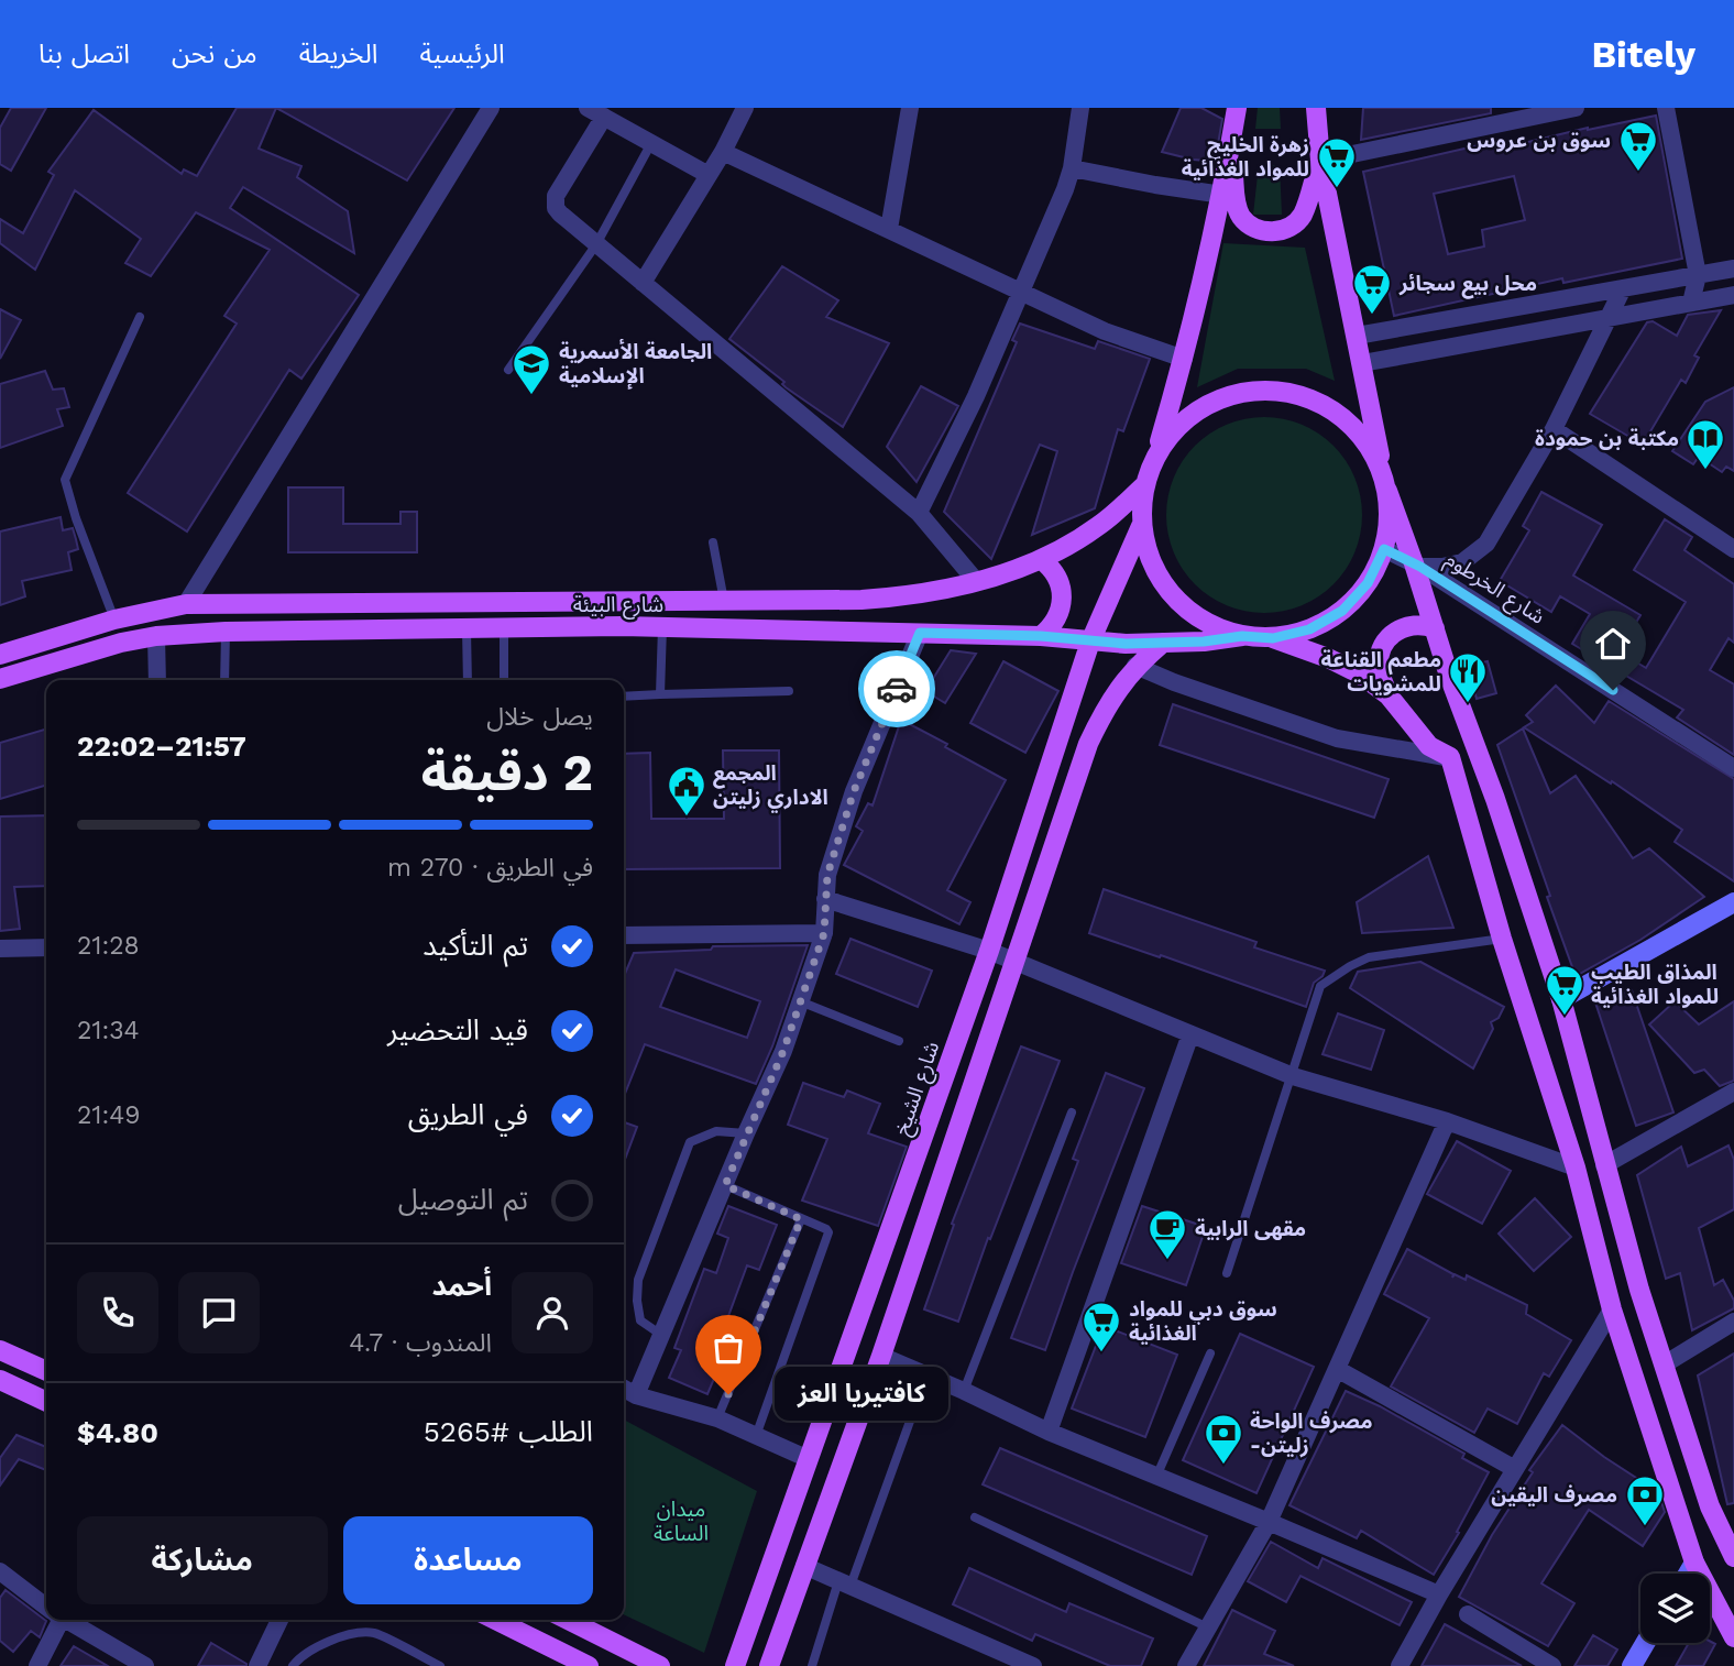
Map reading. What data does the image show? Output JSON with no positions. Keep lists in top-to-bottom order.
{
  "streets": {
    "main road": ["شارع البيئة", "شارع الشيخ"],
    "street": ["شارع الخرطوم"]
  },
  "crossings": [
    ["شارع الخرطوم", "شارع البيئة"],
    ["شارع الخرطوم", "شارع الشيخ"],
    ["شارع البيئة", "شارع الشيخ"]
  ],
  "parks": ["ميدان الساعة"],
  "places": {
    "supermarket": [
      "سوق بن عروس",
      "زهرة الخليج للمواد الغذائية",
      "محل بيع سجائر",
      "المذاق الطيب للمواد الغذائية",
      "سوق دبي للمواد الغذائية"
    ],
    "school or university": ["الجامعة الأسمرية الإسلامية"],
    "library": ["مكتبة بن حمودة"],
    "restaurant": ["مطعم القناعة للمشويات"],
    "public building": ["المجمع الاداري زليتن"],
    "cafe": ["مقهى الرابية"],
    "other": ["كافتيريا العز"],
    "bank": ["مصرف الواحة -زليتن", "مصرف اليقين"]
  },
  "page": {
    "header": "Bitely",
    "nav": [
      "الرئيسية",
      "الخريطة",
      "من نحن",
      "اتصل بنا"
    ],
    "heading": ["2 دقيقة", "يصل خلال", "21:57–22:02"],
    "panel": [
      "أحمد",
      "المندوب · 4.7",
      "الطلب #5265",
      "$4.80"
    ],
    "bar": "في الطريق · 270 m",
    "list": [
      ["تم التأكيد", "21:28"],
      ["قيد التحضير", "21:34"],
      ["في الطريق", "21:49"],
      "تم التوصيل"
    ],
    "bubble": "كافتيريا العز",
    "buttons": ["مساعدة", "مشاركة"]
  }
}
